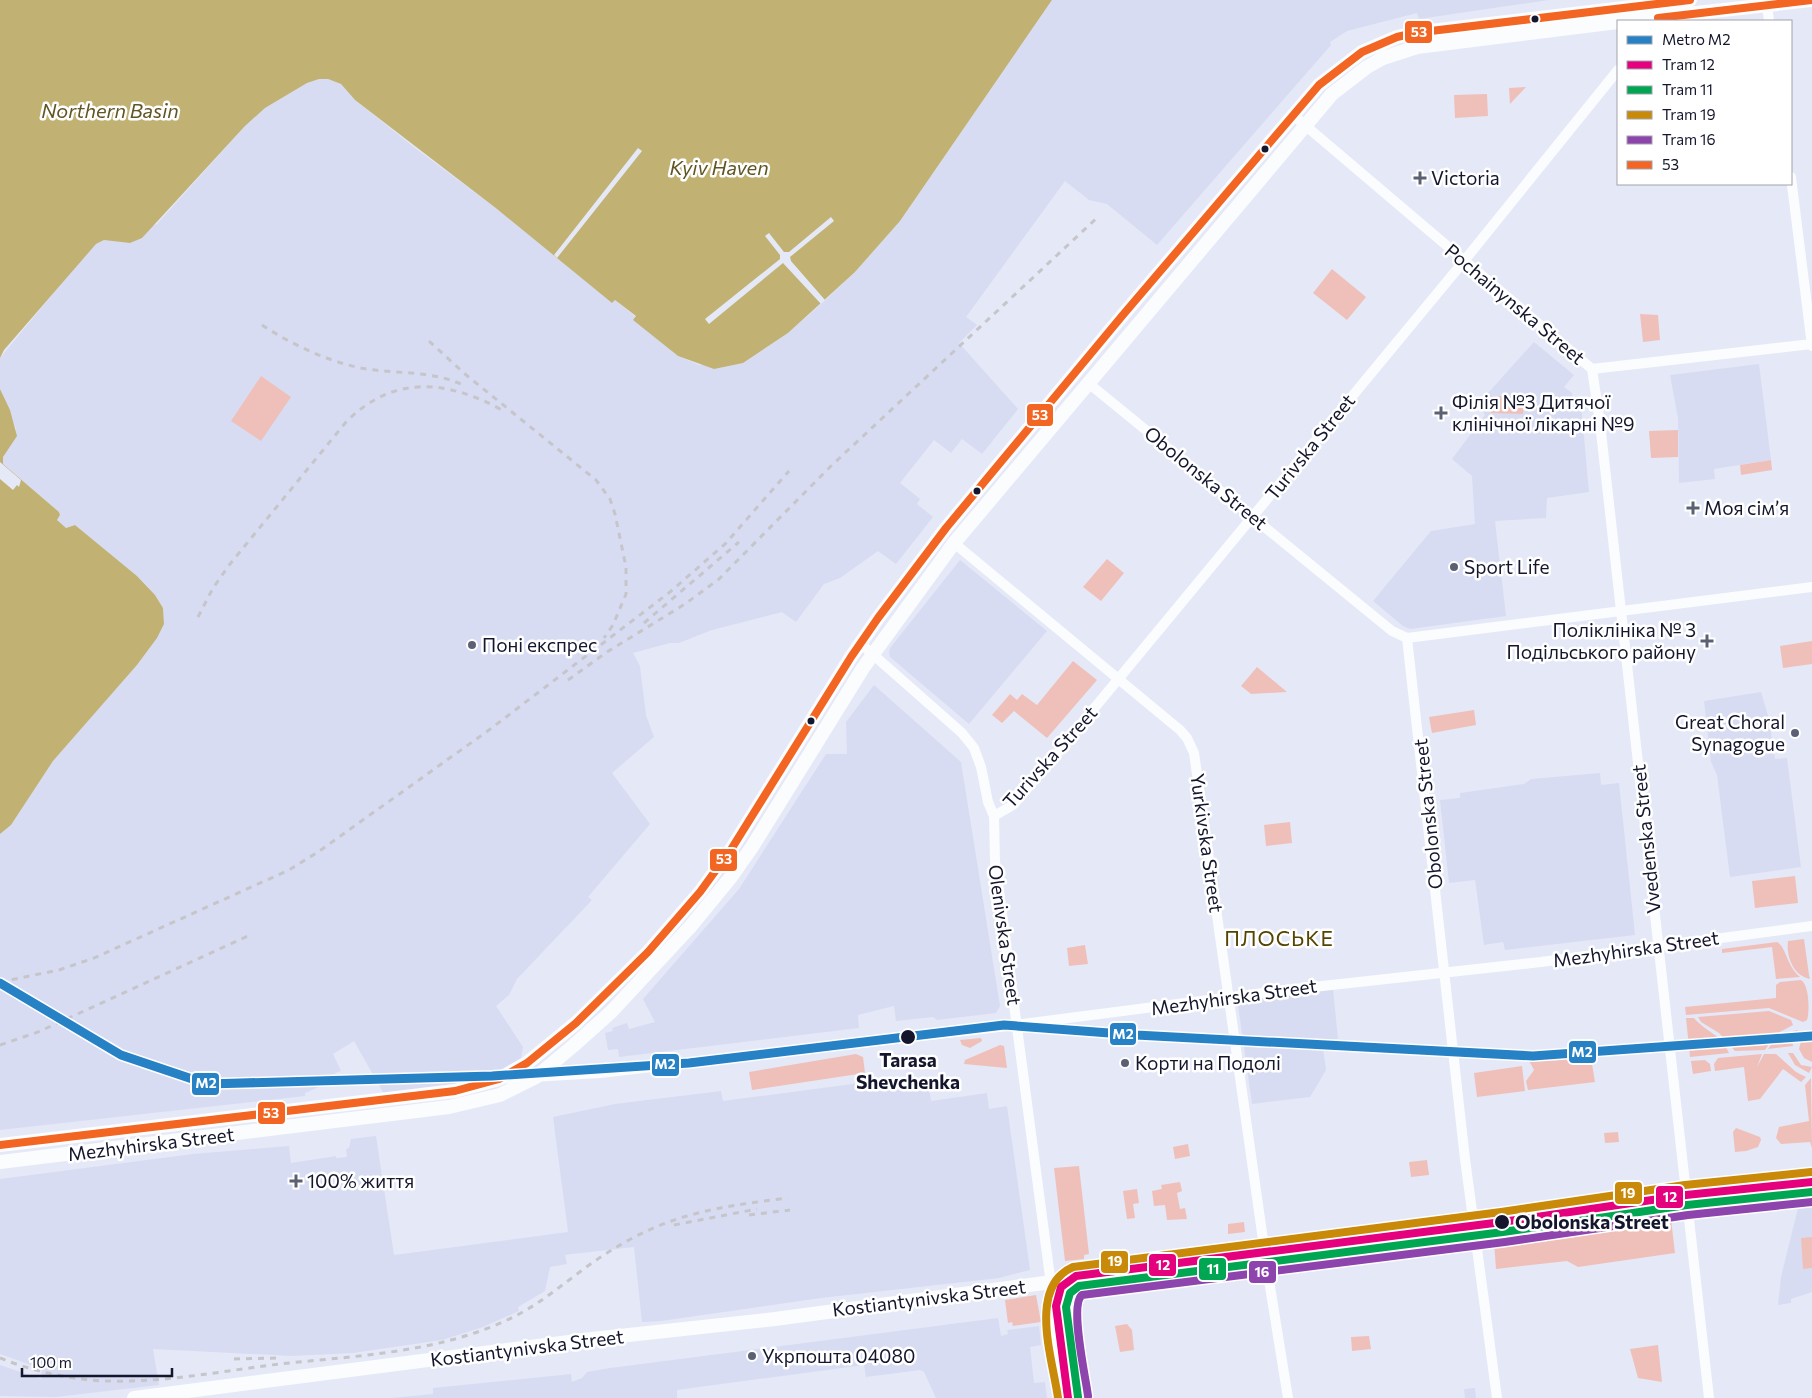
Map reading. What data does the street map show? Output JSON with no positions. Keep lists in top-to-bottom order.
{
  "streets": {
    "main road": ["Mezhyhirska Street", "Kostiantynivska Street"],
    "street": [
      "Pochainynska Street",
      "Turivska Street",
      "Obolonska Street",
      "Vvedenska Street",
      "Yurkivska Street",
      "Olenivska Street"
    ]
  },
  "crossings": [
    ["Pochainynska Street", "Turivska Street"],
    ["Pochainynska Street", "Vvedenska Street"],
    ["Turivska Street", "Obolonska Street"],
    ["Turivska Street", "Yurkivska Street"],
    ["Turivska Street", "Olenivska Street"],
    ["Obolonska Street", "Mezhyhirska Street"],
    ["Obolonska Street", "Kostiantynivska Street"],
    ["Vvedenska Street", "Mezhyhirska Street"],
    ["Vvedenska Street", "Kostiantynivska Street"],
    ["Yurkivska Street", "Mezhyhirska Street"],
    ["Yurkivska Street", "Kostiantynivska Street"],
    ["Olenivska Street", "Mezhyhirska Street"],
    ["Olenivska Street", "Kostiantynivska Street"]
  ],
  "districts": ["ПЛОСЬКЕ"],
  "water": ["Northern Basin", "Kyiv Haven"],
  "places": {
    "health": [
      "Victoria",
      "Філія №3 Дитячої клінічної лікарні №9",
      "Моя сім’я",
      "Поліклініка № 3 Подільського району",
      "100% життя"
    ],
    "other": [
      "Sport Life",
      "Поні експрес",
      "Great Choral Synagogue",
      "Tarasa Shevchenka",
      "Корти на Подолі",
      "Obolonska Street",
      "Укрпошта 04080"
    ]
  },
  "lines": [
    "transit line 53",
    "metro line M2",
    "tram line 19",
    "tram line 12",
    "tram line 11",
    "tram line 16"
  ],
  "legend": [
    "Metro M2",
    "Tram 12",
    "Tram 11",
    "Tram 19",
    "Tram 16",
    "53"
  ],
  "scale_bar": "100 m"
}
